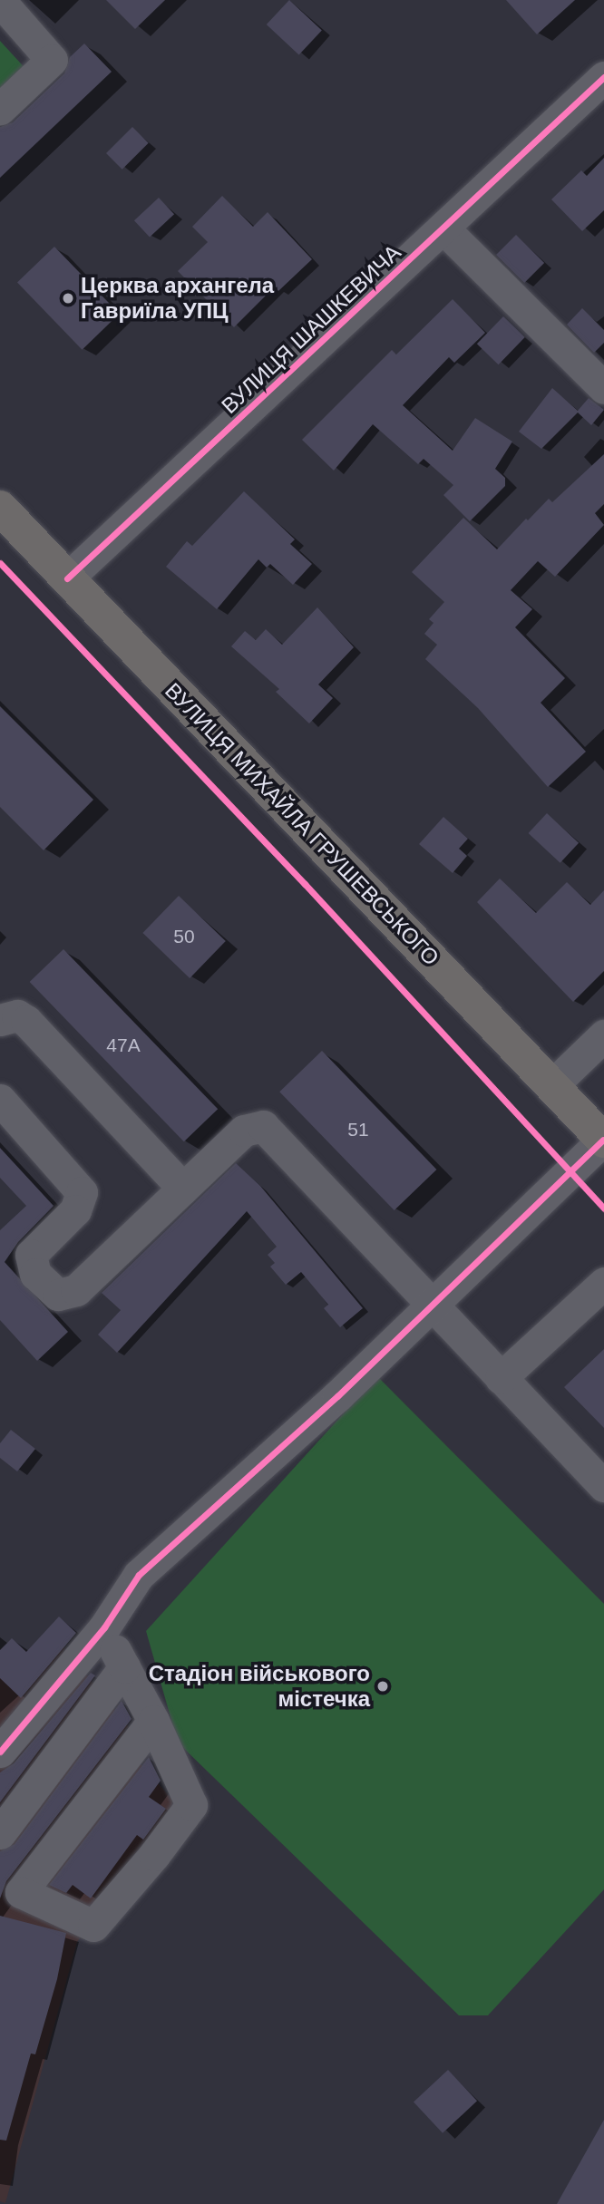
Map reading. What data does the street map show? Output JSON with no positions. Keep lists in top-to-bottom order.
{
  "streets": {
    "main road": ["ВУЛИЦЯ МИХАЙЛА ГРУШЕВСЬКОГО"],
    "street": ["ВУЛИЦЯ ШАШКЕВИЧА"]
  },
  "crossings": [
    ["ВУЛИЦЯ ШАШКЕВИЧА", "ВУЛИЦЯ МИХАЙЛА ГРУШЕВСЬКОГО"]
  ],
  "places": ["Церква архангела Гавриїла УПЦ", "Стадіон військового містечка"],
  "house_numbers": ["50", "47А", "51"]
}
